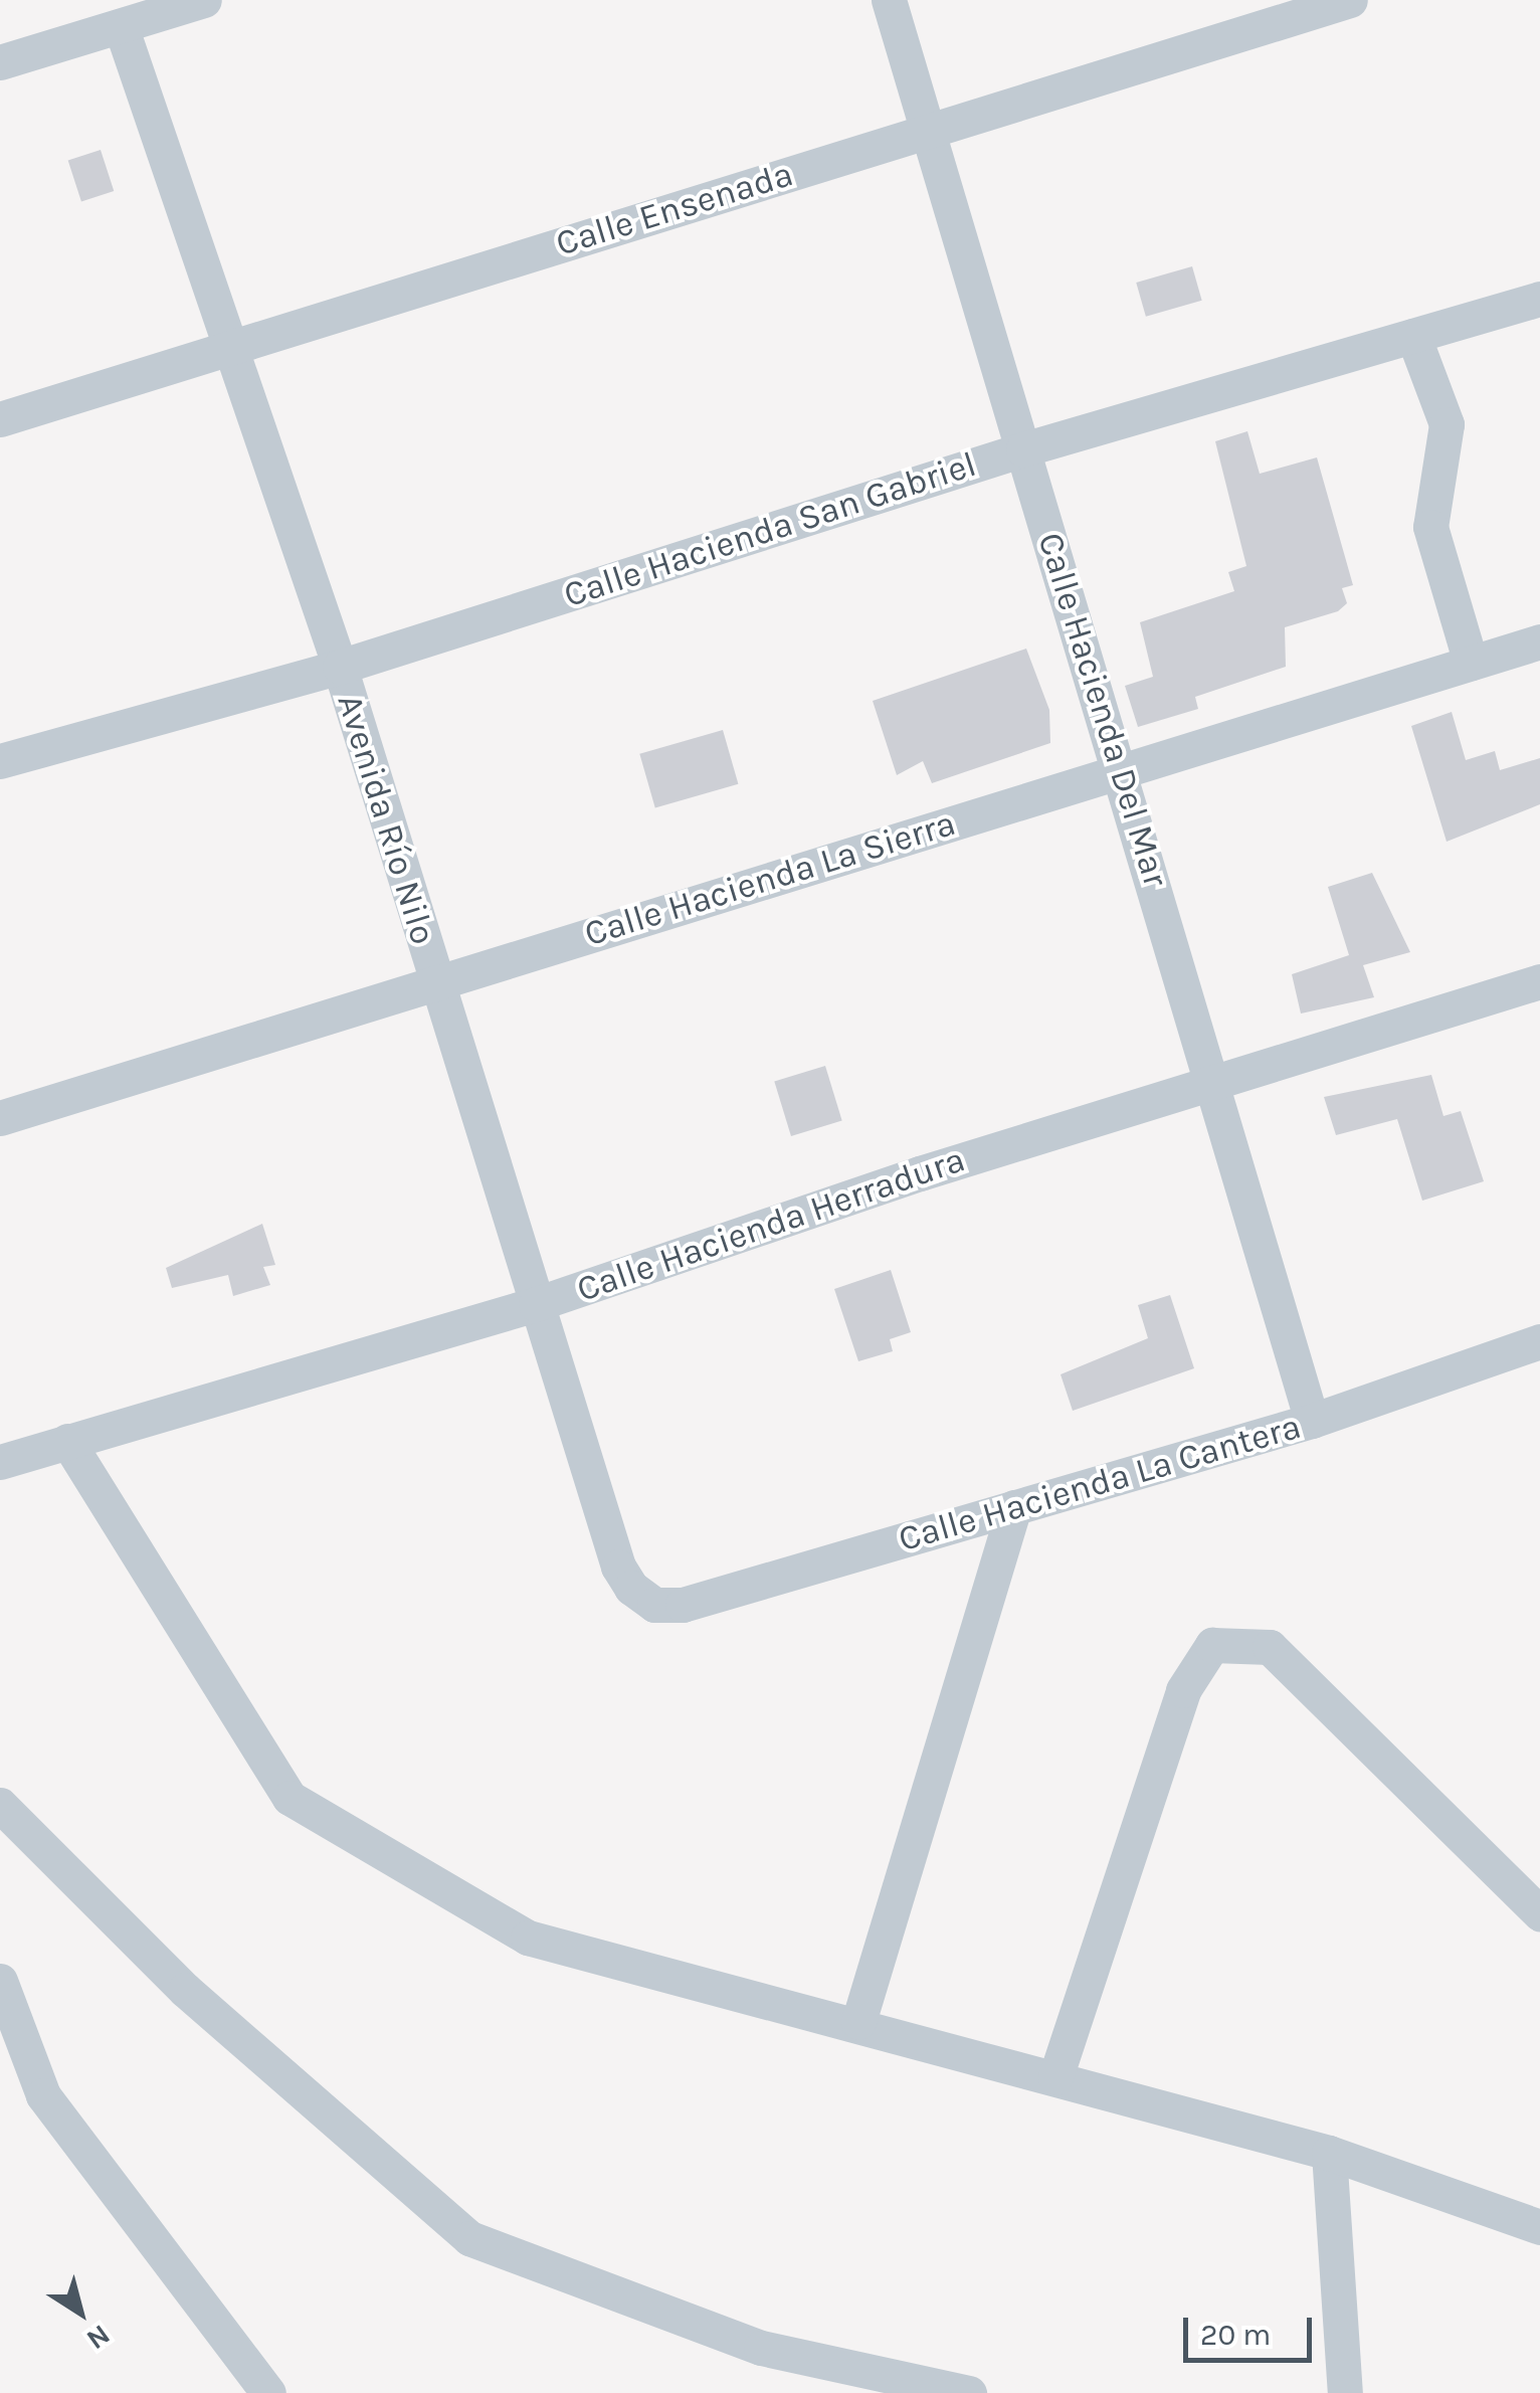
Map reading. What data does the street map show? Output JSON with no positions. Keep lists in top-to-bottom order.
{
  "streets": {
    "street": [
      "Calle Ensenada",
      "Calle Hacienda San Gabriel",
      "Calle Hacienda Del Mar",
      "Avenida Río Nilo",
      "Calle Hacienda La Sierra",
      "Calle Hacienda Herradura",
      "Calle Hacienda La Cantera"
    ]
  },
  "crossings": [
    ["Calle Ensenada", "Calle Hacienda Del Mar"],
    ["Calle Ensenada", "Avenida Río Nilo"],
    ["Calle Hacienda San Gabriel", "Calle Hacienda Del Mar"],
    ["Calle Hacienda San Gabriel", "Avenida Río Nilo"],
    ["Calle Hacienda Del Mar", "Calle Hacienda La Sierra"],
    ["Calle Hacienda Del Mar", "Calle Hacienda Herradura"],
    ["Calle Hacienda Del Mar", "Calle Hacienda La Cantera"],
    ["Avenida Río Nilo", "Calle Hacienda La Sierra"],
    ["Avenida Río Nilo", "Calle Hacienda Herradura"],
    ["Avenida Río Nilo", "Calle Hacienda La Cantera"]
  ],
  "scale_bar": "20 m",
  "north": "bottom right"
}
